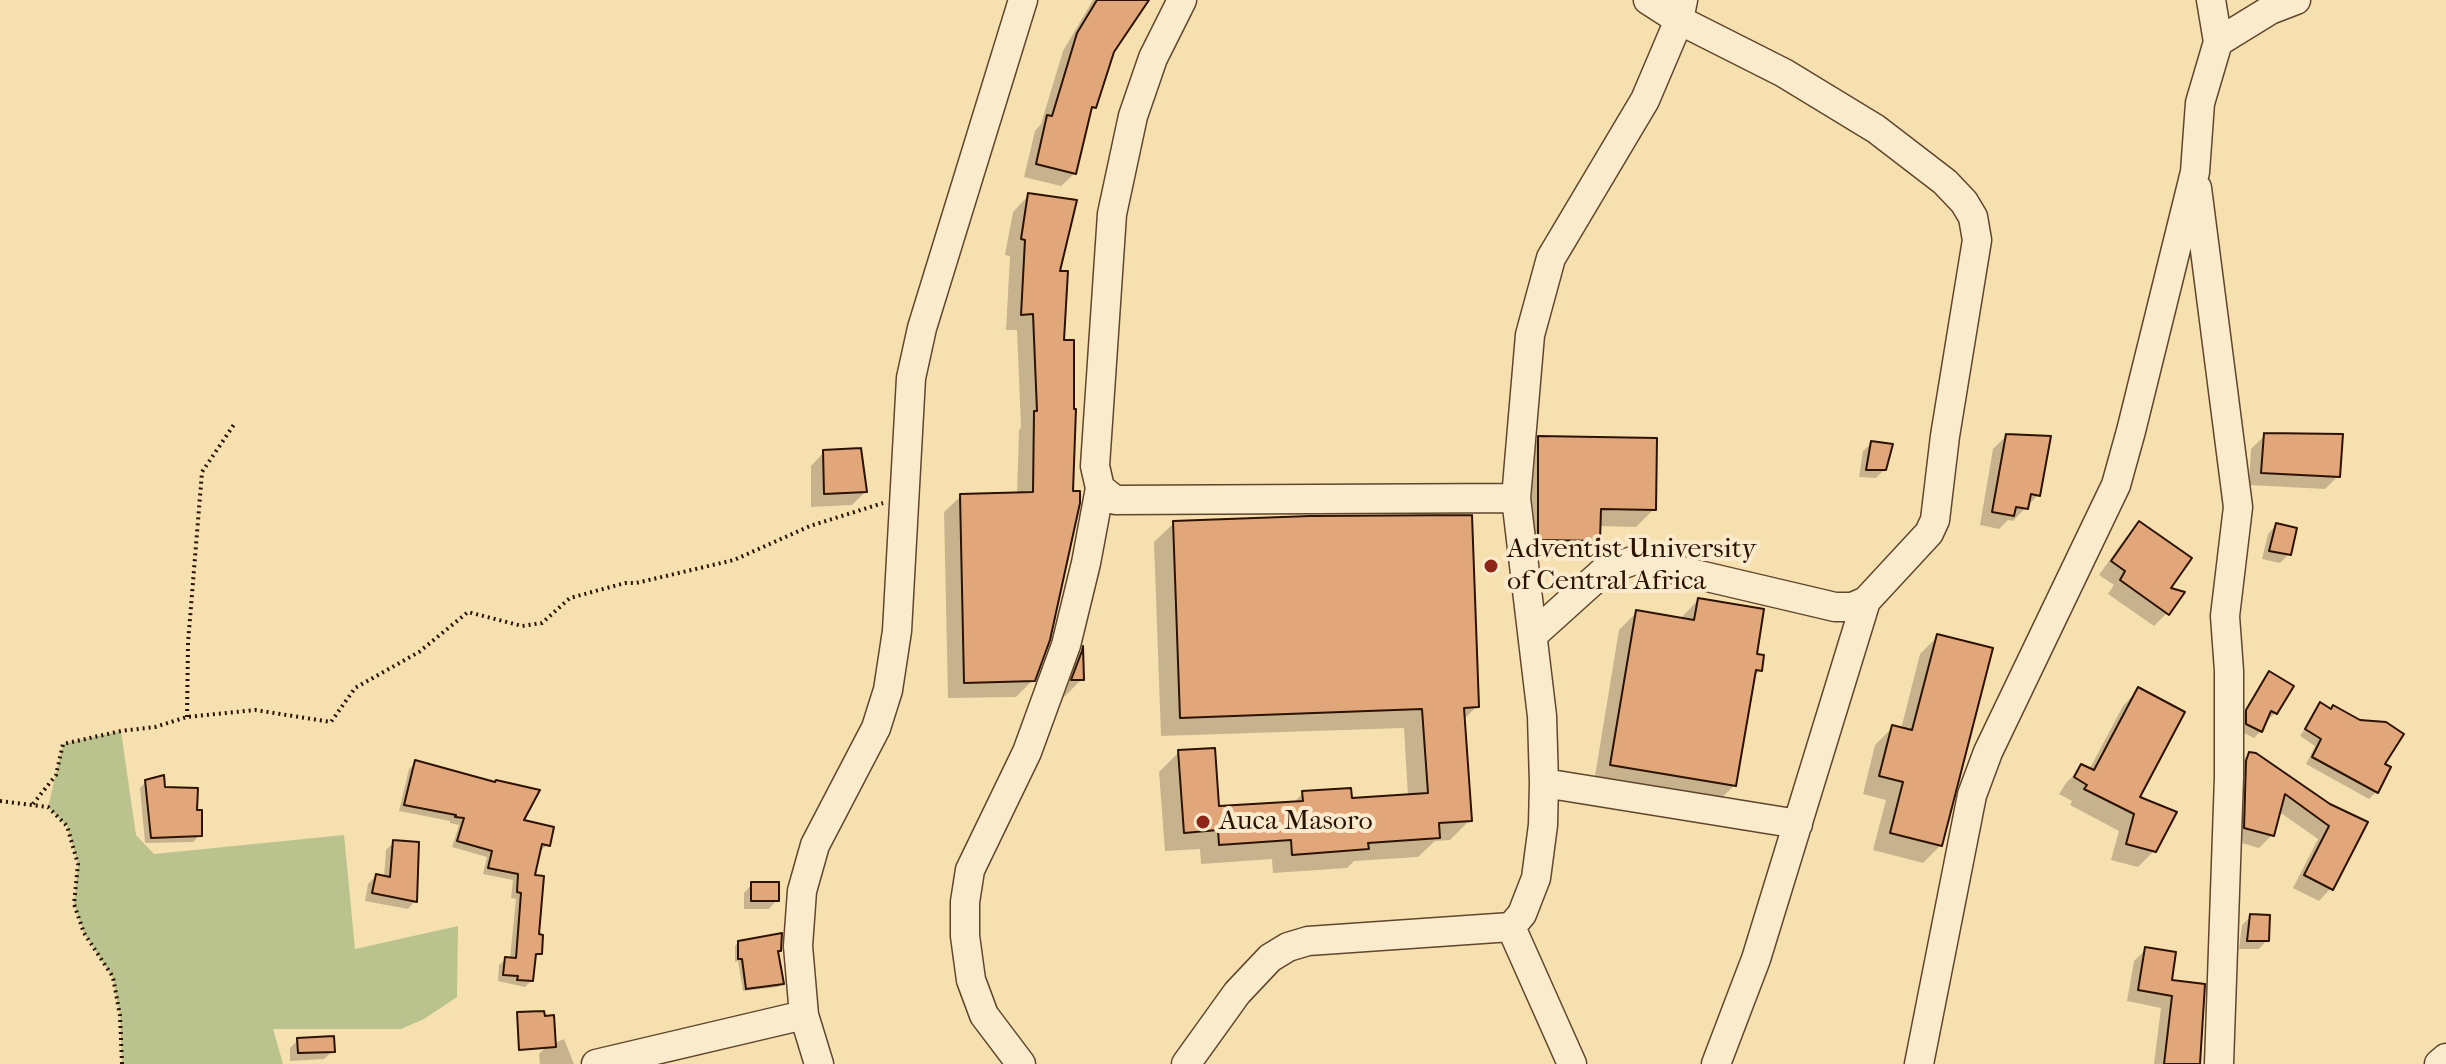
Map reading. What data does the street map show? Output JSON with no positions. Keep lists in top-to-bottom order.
{
  "places": ["Adventist University of Central Africa", "Auca Masoro"]
}
